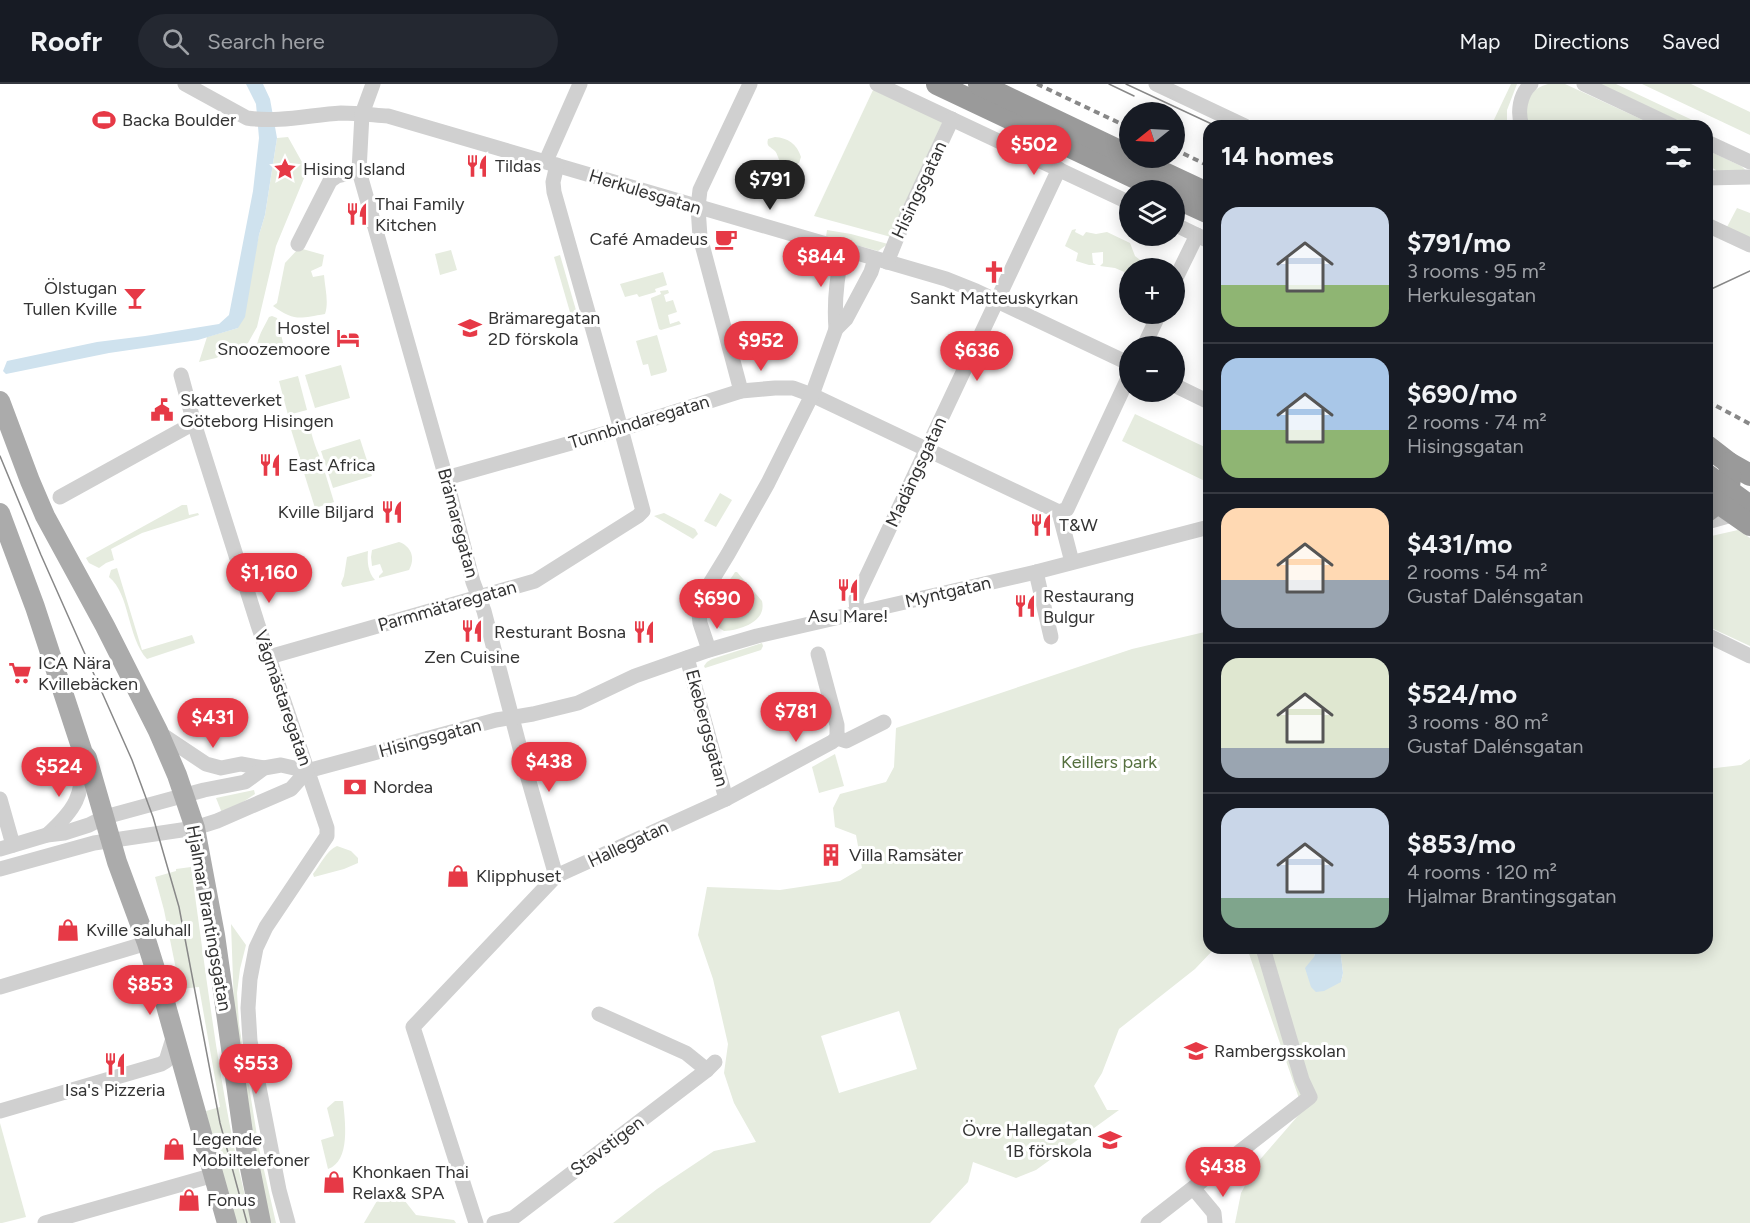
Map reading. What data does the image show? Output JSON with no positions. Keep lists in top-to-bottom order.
{
  "streets": {
    "main road": ["Hjalmar Brantingsgatan"],
    "street": [
      "Hisingsgatan",
      "Herkulesgatan",
      "Tunnbindaregatan",
      "Madängsgatan",
      "Brämaregatan",
      "Myntgatan",
      "Parmmätaregatan",
      "Vågmästaregatan",
      "Ekebergsgatan",
      "Hallegatan",
      "Stavstigen"
    ]
  },
  "crossings": [
    ["Hisingsgatan", "Herkulesgatan"],
    ["Hisingsgatan", "Tunnbindaregatan"],
    ["Hisingsgatan", "Brämaregatan"],
    ["Hisingsgatan", "Myntgatan"],
    ["Hisingsgatan", "Vågmästaregatan"],
    ["Hisingsgatan", "Ekebergsgatan"],
    ["Herkulesgatan", "Madängsgatan"],
    ["Herkulesgatan", "Brämaregatan"],
    ["Tunnbindaregatan", "Madängsgatan"],
    ["Tunnbindaregatan", "Brämaregatan"],
    ["Tunnbindaregatan", "Parmmätaregatan"],
    ["Madängsgatan", "Myntgatan"],
    ["Brämaregatan", "Parmmätaregatan"],
    ["Brämaregatan", "Hallegatan"],
    ["Myntgatan", "Ekebergsgatan"],
    ["Parmmätaregatan", "Vågmästaregatan"],
    ["Ekebergsgatan", "Hallegatan"]
  ],
  "parks": ["Keillers park"],
  "places": {
    "sports": ["Backa Boulder"],
    "restaurant": [
      "Tildas",
      "Thai Family Kitchen",
      "East Africa",
      "Kville Biljard",
      "T&W",
      "Asu Mare!",
      "Restaurang Bulgur",
      "Zen Cuisine",
      "Resturant Bosna",
      "Isa's Pizzeria"
    ],
    "place": ["Hising Island"],
    "cafe": ["Café Amadeus"],
    "church": ["Sankt Matteuskyrkan"],
    "bar": ["Ölstugan Tullen Kville"],
    "school or university": ["Brämaregatan 2D förskola", "Rambergsskolan", "Övre Hallegatan 1B förskola"],
    "hotel": ["Hostel Snoozemoore"],
    "public building": ["Skatteverket Göteborg Hisingen"],
    "supermarket": ["ICA Nära Kvillebäcken"],
    "bank": ["Nordea"],
    "building": ["Villa Ramsäter"],
    "shop": [
      "Klipphuset",
      "Kville saluhall",
      "Legende Mobiltelefoner",
      "Khonkaen Thai Relax& SPA",
      "Fonus"
    ]
  },
  "north": "left",
  "page": {
    "header": "Roofr",
    "search": "Search here",
    "nav": ["Map", "Directions", "Saved"],
    "map_buttons": ["+", "−"],
    "heading": "14 homes",
    "price": [
      "$502",
      "$791",
      "$844",
      "$952",
      "$636",
      "$1,160",
      "$690",
      "$781",
      "$431",
      "$438",
      "$524",
      "$853",
      "$553",
      "$438"
    ],
    "list": [
      {
        "name": "$791/mo",
        "note": "3 rooms · 95 m² · Herkulesgatan"
      },
      {
        "name": "$690/mo",
        "note": "2 rooms · 74 m² · Hisingsgatan"
      },
      {
        "name": "$431/mo",
        "note": "2 rooms · 54 m² · Gustaf Dalénsgatan"
      },
      {
        "name": "$524/mo",
        "note": "3 rooms · 80 m² · Gustaf Dalénsgatan"
      },
      {
        "name": "$853/mo",
        "note": "4 rooms · 120 m² · Hjalmar Brantingsgatan"
      }
    ]
  }
}
